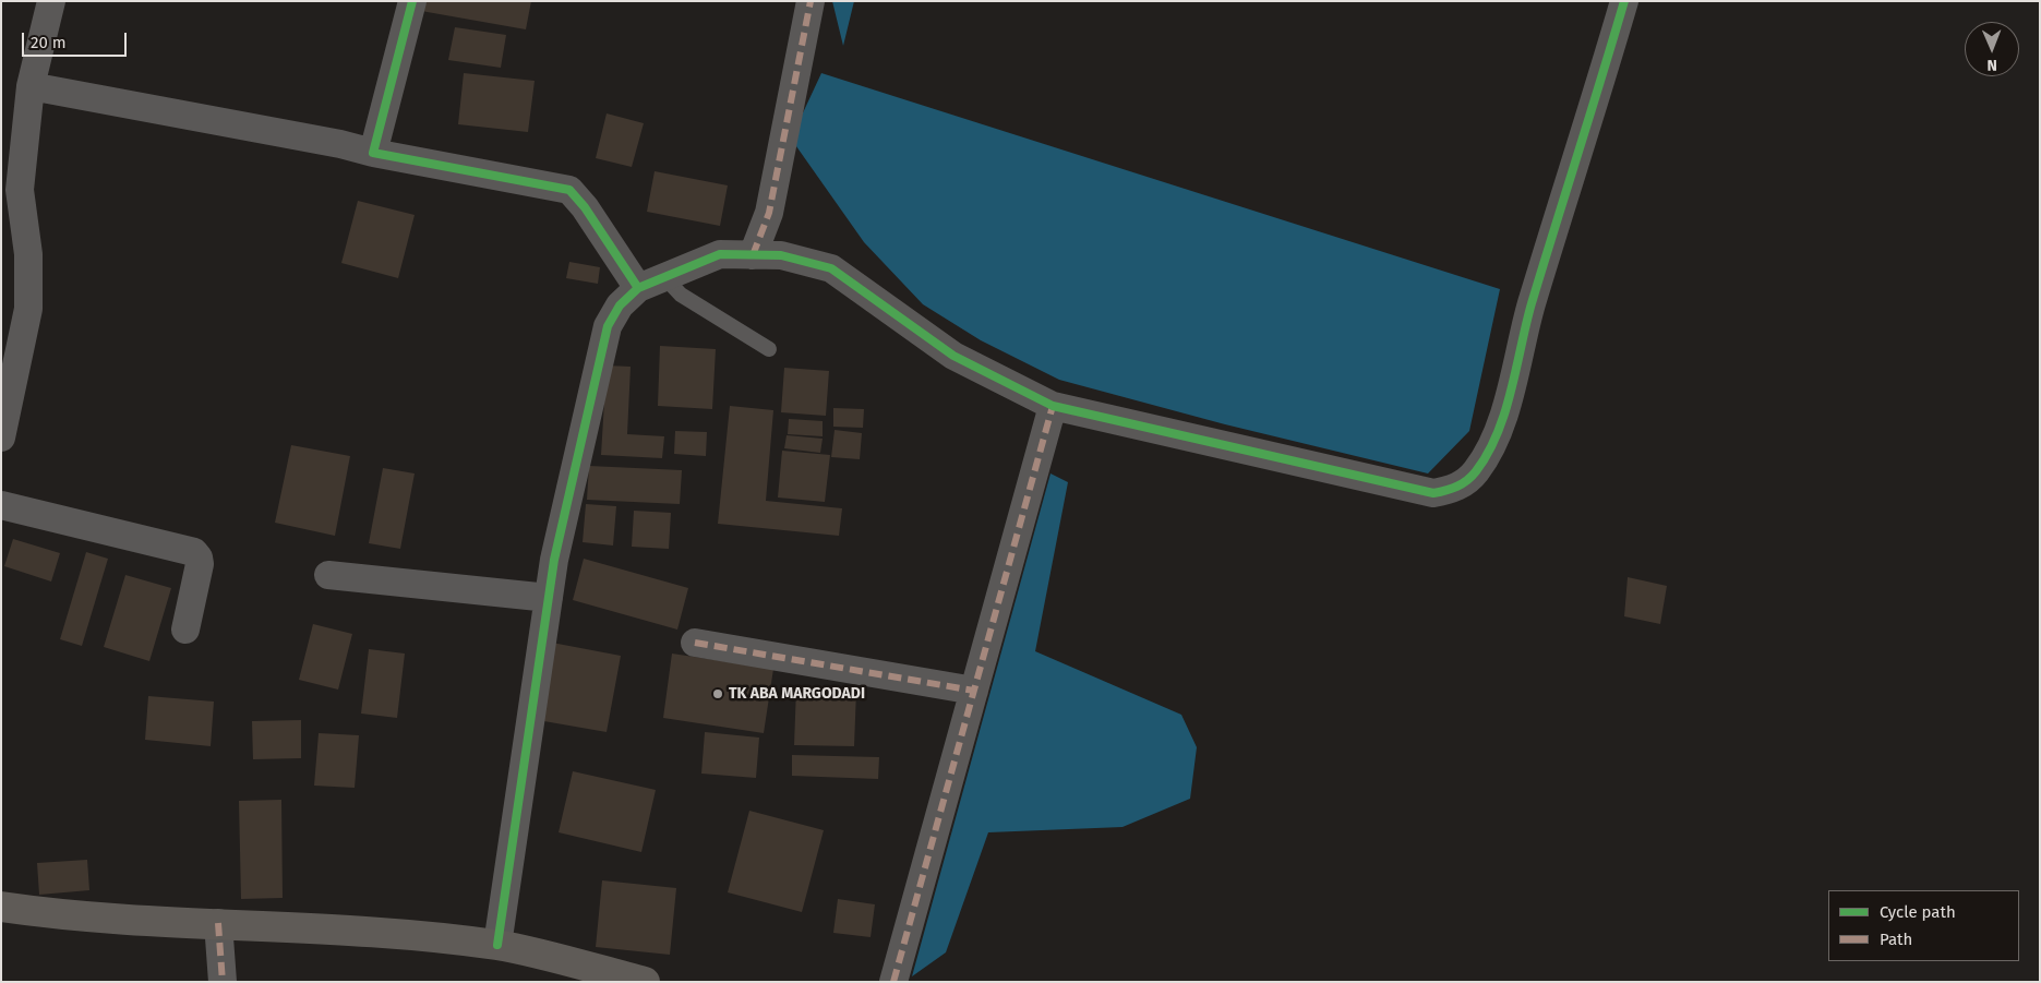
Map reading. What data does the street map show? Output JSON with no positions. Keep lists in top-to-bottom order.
{
  "places": ["TK ABA MARGODADI"],
  "legend": ["Cycle path", "Path"],
  "scale_bar": "20 m",
  "north": "bottom"
}
